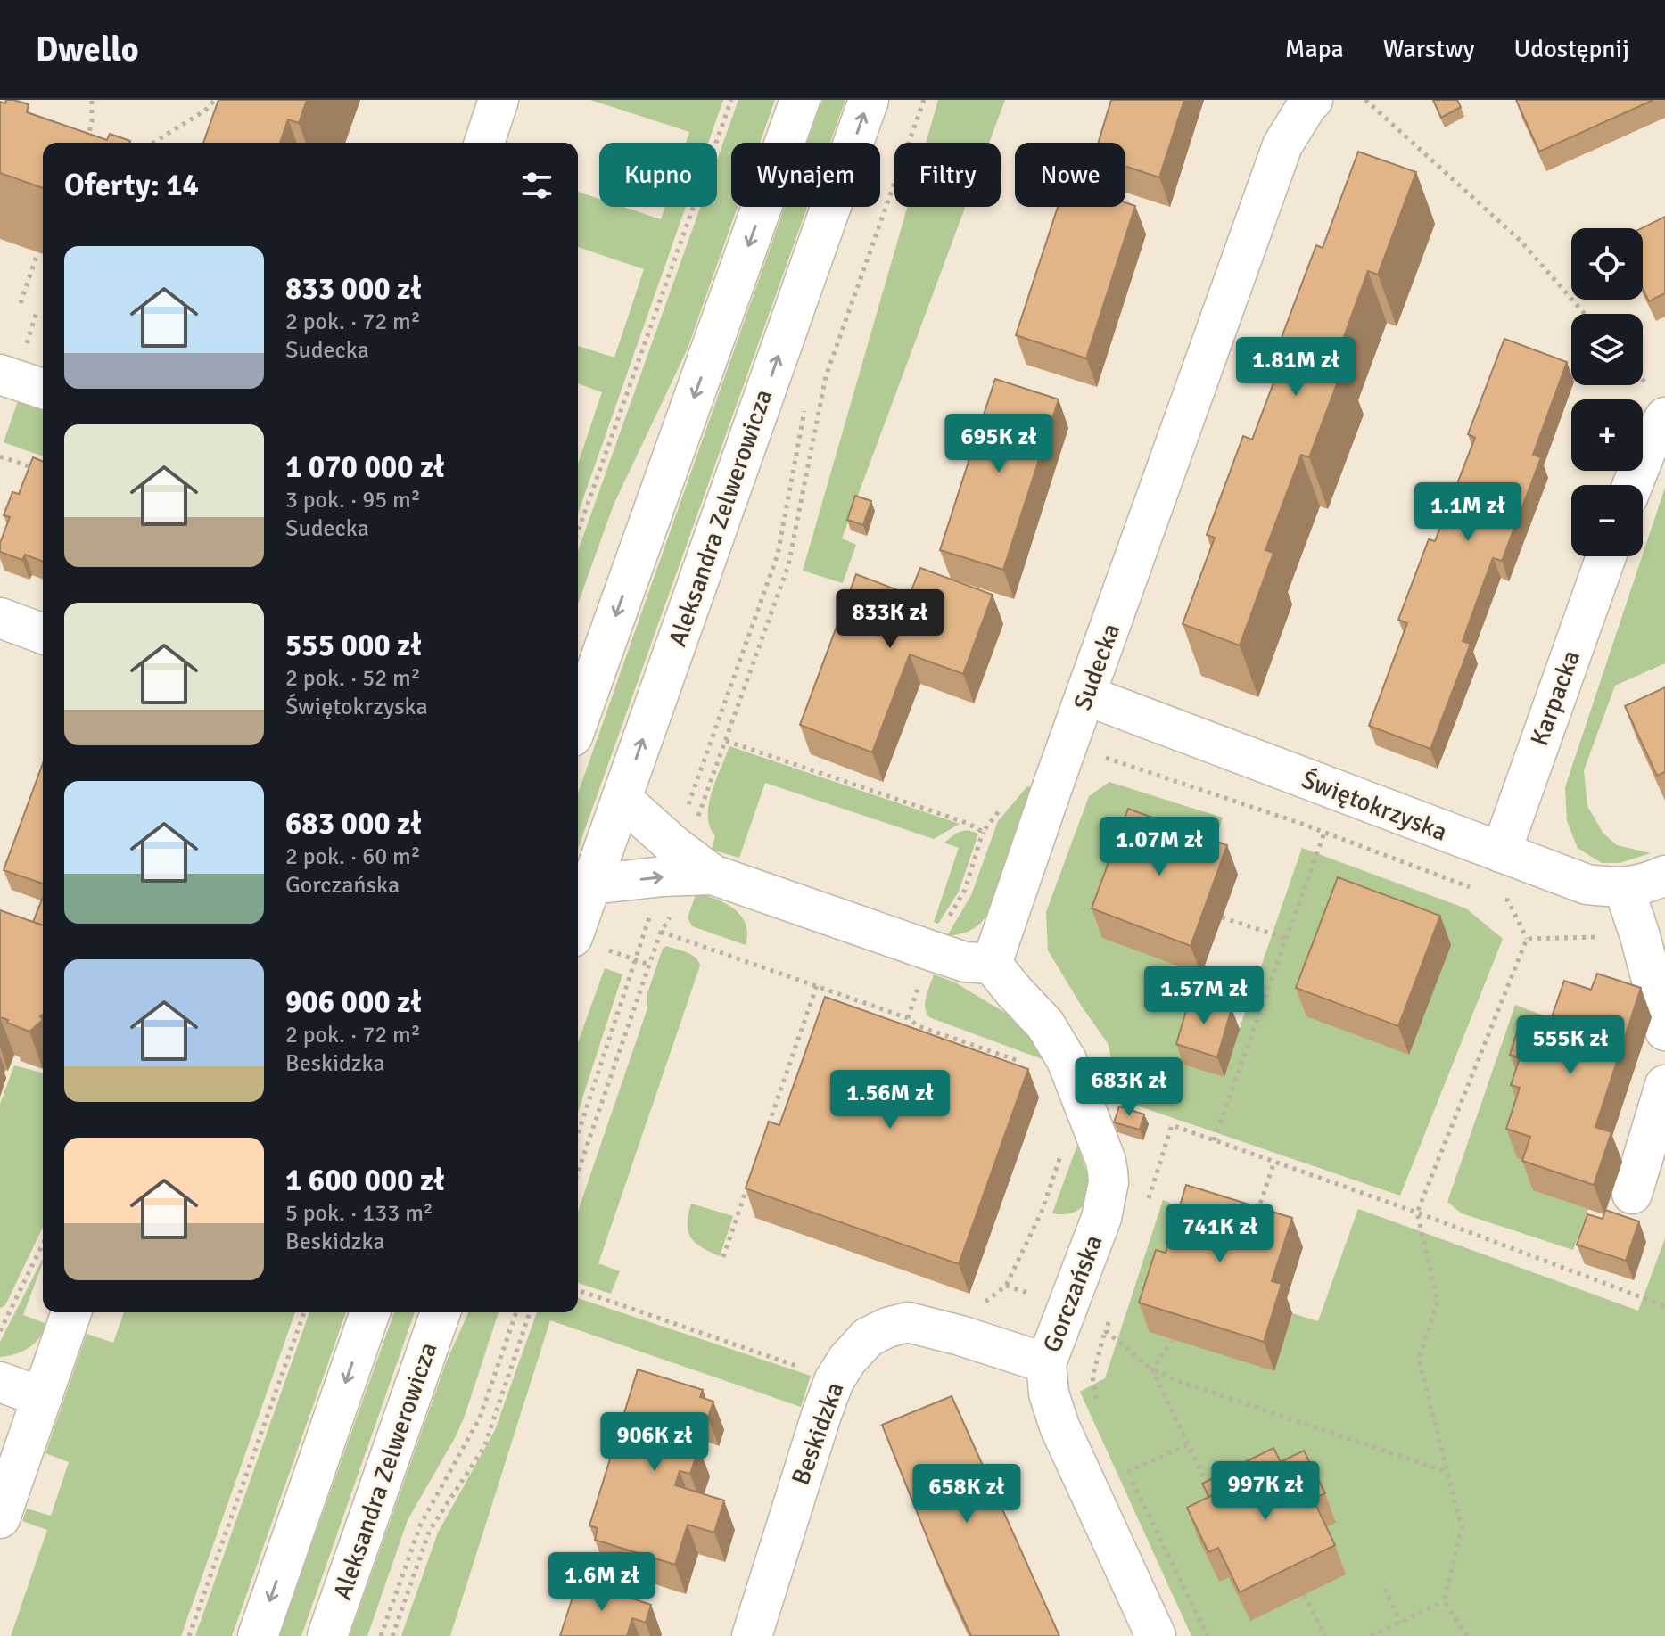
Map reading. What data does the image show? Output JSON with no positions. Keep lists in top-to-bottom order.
{
  "streets": {
    "street": [
      "Aleksandra Zelwerowicza",
      "Sudecka",
      "Karpacka",
      "Świętokrzyska",
      "Gorczańska",
      "Beskidzka"
    ]
  },
  "crossings": [
    ["Sudecka", "Świętokrzyska"],
    ["Sudecka", "Gorczańska"],
    ["Karpacka", "Świętokrzyska"],
    ["Gorczańska", "Beskidzka"]
  ],
  "page": {
    "header": "Dwello",
    "nav": ["Mapa", "Warstwy", "Udostępnij"],
    "chip": [
      "Kupno",
      "Wynajem",
      "Filtry",
      "Nowe"
    ],
    "heading": "Oferty: 14",
    "map_buttons": ["+", "−"],
    "list": [
      {
        "name": "833 000 zł",
        "note": "2 pok. · 72 m² · Sudecka"
      },
      {
        "name": "1 070 000 zł",
        "note": "3 pok. · 95 m² · Sudecka"
      },
      {
        "name": "555 000 zł",
        "note": "2 pok. · 52 m² · Świętokrzyska"
      },
      {
        "name": "683 000 zł",
        "note": "2 pok. · 60 m² · Gorczańska"
      },
      {
        "name": "906 000 zł",
        "note": "2 pok. · 72 m² · Beskidzka"
      },
      {
        "name": "1 600 000 zł",
        "note": "5 pok. · 133 m² · Beskidzka"
      }
    ],
    "price": [
      "1.81M zł",
      "695K zł",
      "1.1M zł",
      "833K zł",
      "1.07M zł",
      "1.57M zł",
      "555K zł",
      "683K zł",
      "1.56M zł",
      "741K zł",
      "906K zł",
      "997K zł",
      "658K zł",
      "1.6M zł"
    ]
  }
}
